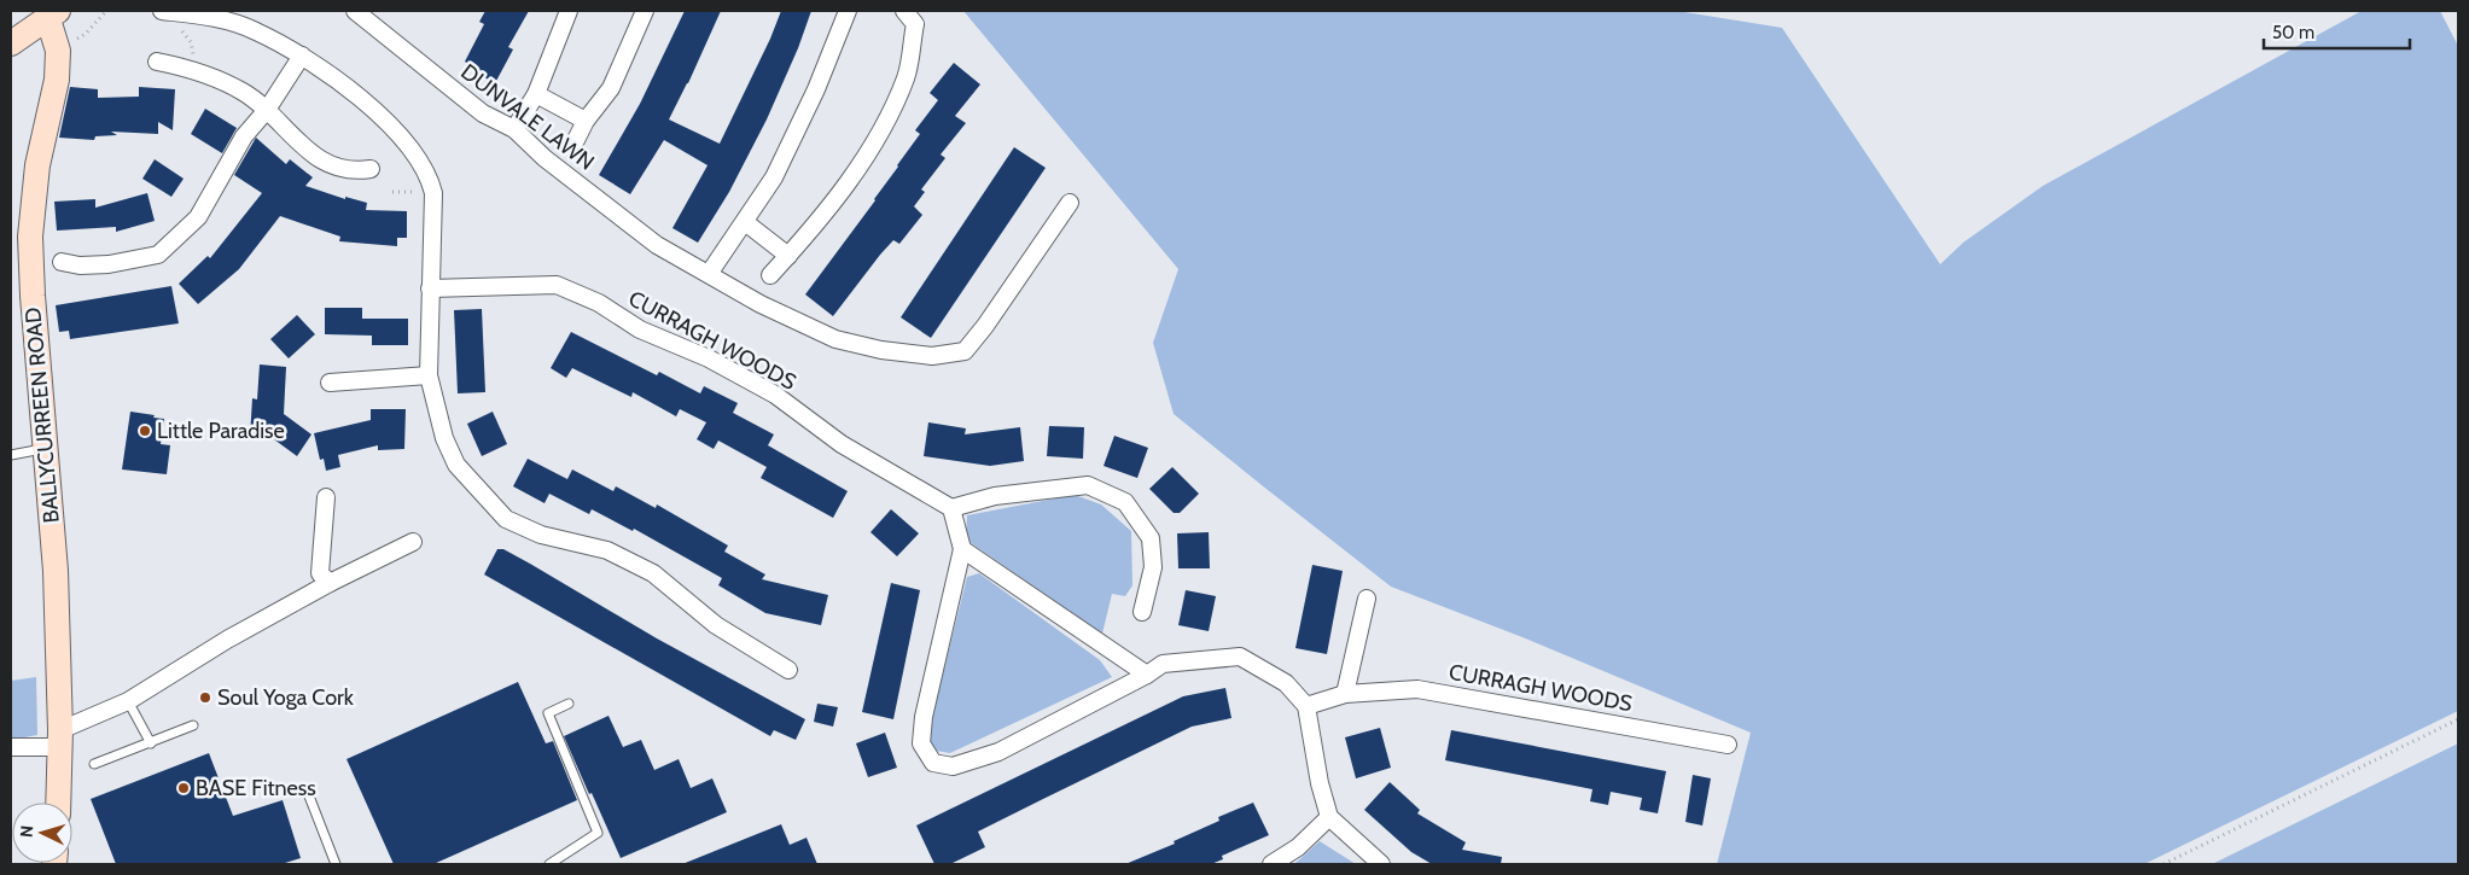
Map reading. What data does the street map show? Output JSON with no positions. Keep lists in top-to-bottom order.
{
  "streets": {
    "main road": ["BALLYCURREEN ROAD"],
    "street": ["DUNVALE LAWN", "CURRAGH WOODS"]
  },
  "places": ["Little Paradise", "Soul Yoga Cork", "BASE Fitness"],
  "scale_bar": "50 m",
  "north": "left"
}
